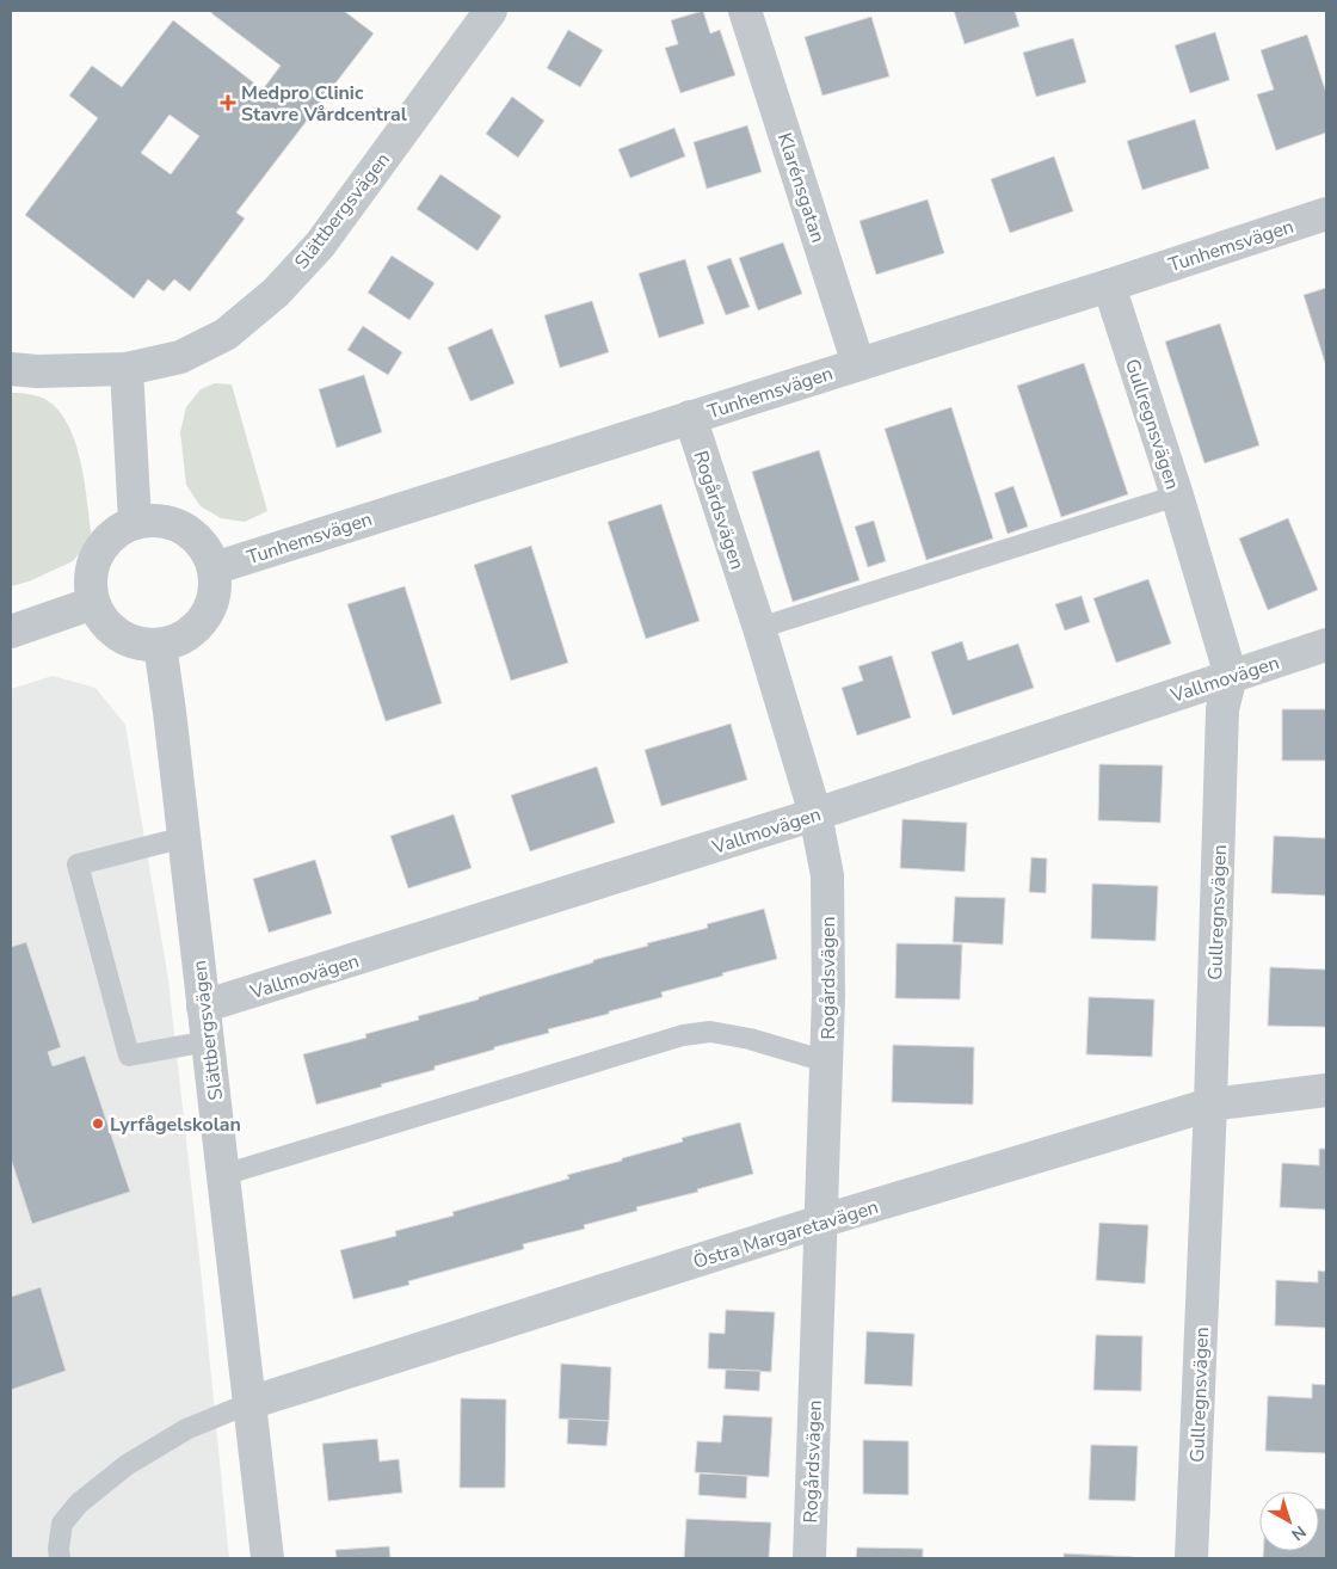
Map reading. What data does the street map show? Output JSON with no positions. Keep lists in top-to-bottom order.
{
  "streets": {
    "street": [
      "Klarénsgatan",
      "Slättbergsvägen",
      "Tunhemsvägen",
      "Gullregnsvägen",
      "Rogårdsvägen",
      "Vallmovägen",
      "Östra Margaretavägen"
    ]
  },
  "crossings": [
    ["Klarénsgatan", "Tunhemsvägen"],
    ["Slättbergsvägen", "Tunhemsvägen"],
    ["Slättbergsvägen", "Vallmovägen"],
    ["Slättbergsvägen", "Östra Margaretavägen"],
    ["Tunhemsvägen", "Gullregnsvägen"],
    ["Tunhemsvägen", "Rogårdsvägen"],
    ["Gullregnsvägen", "Vallmovägen"],
    ["Gullregnsvägen", "Östra Margaretavägen"],
    ["Rogårdsvägen", "Vallmovägen"],
    ["Rogårdsvägen", "Östra Margaretavägen"]
  ],
  "places": {
    "health": ["Medpro Clinic Stavre Vårdcentral"],
    "other": ["Lyrfågelskolan"]
  },
  "north": "bottom right"
}
